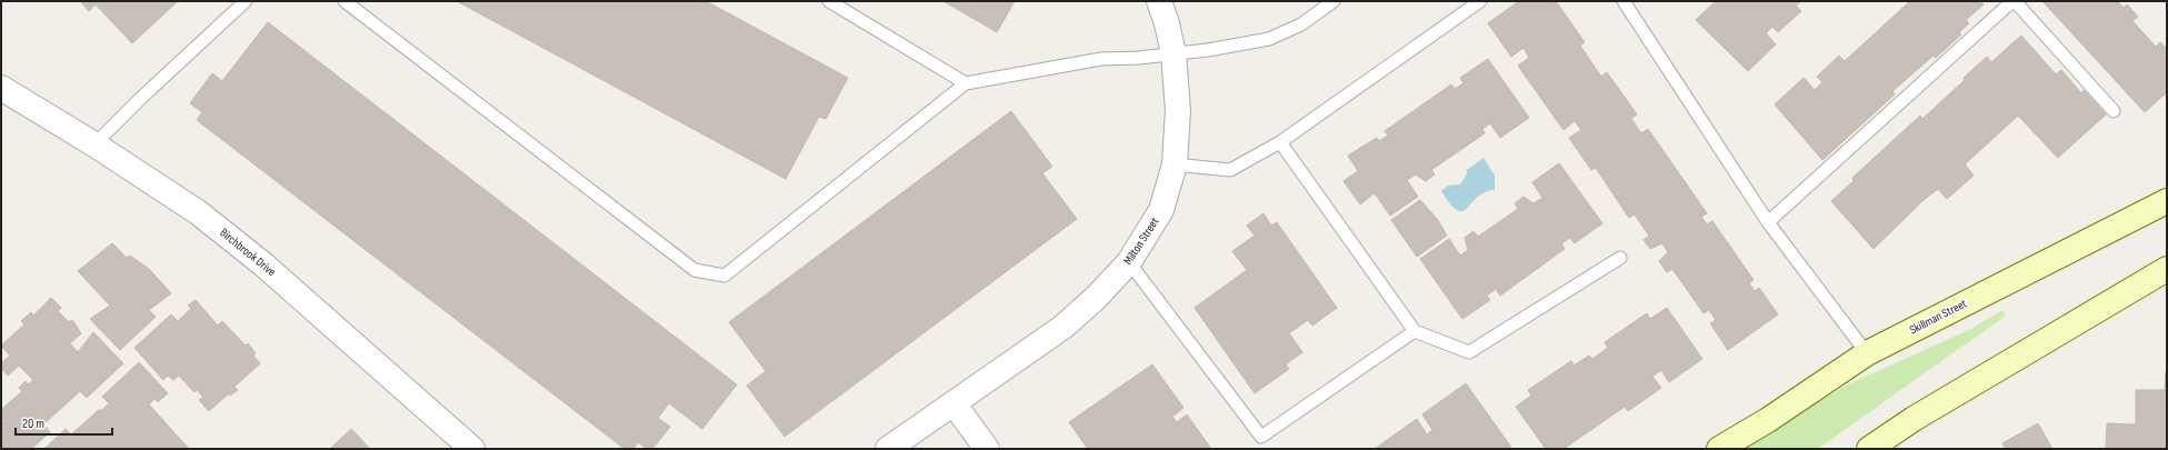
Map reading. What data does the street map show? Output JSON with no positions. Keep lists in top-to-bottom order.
{
  "streets": {
    "main road": ["Skillman Street"],
    "street": ["Milton Street", "Birchbrook Drive"]
  },
  "scale_bar": "20 m"
}
